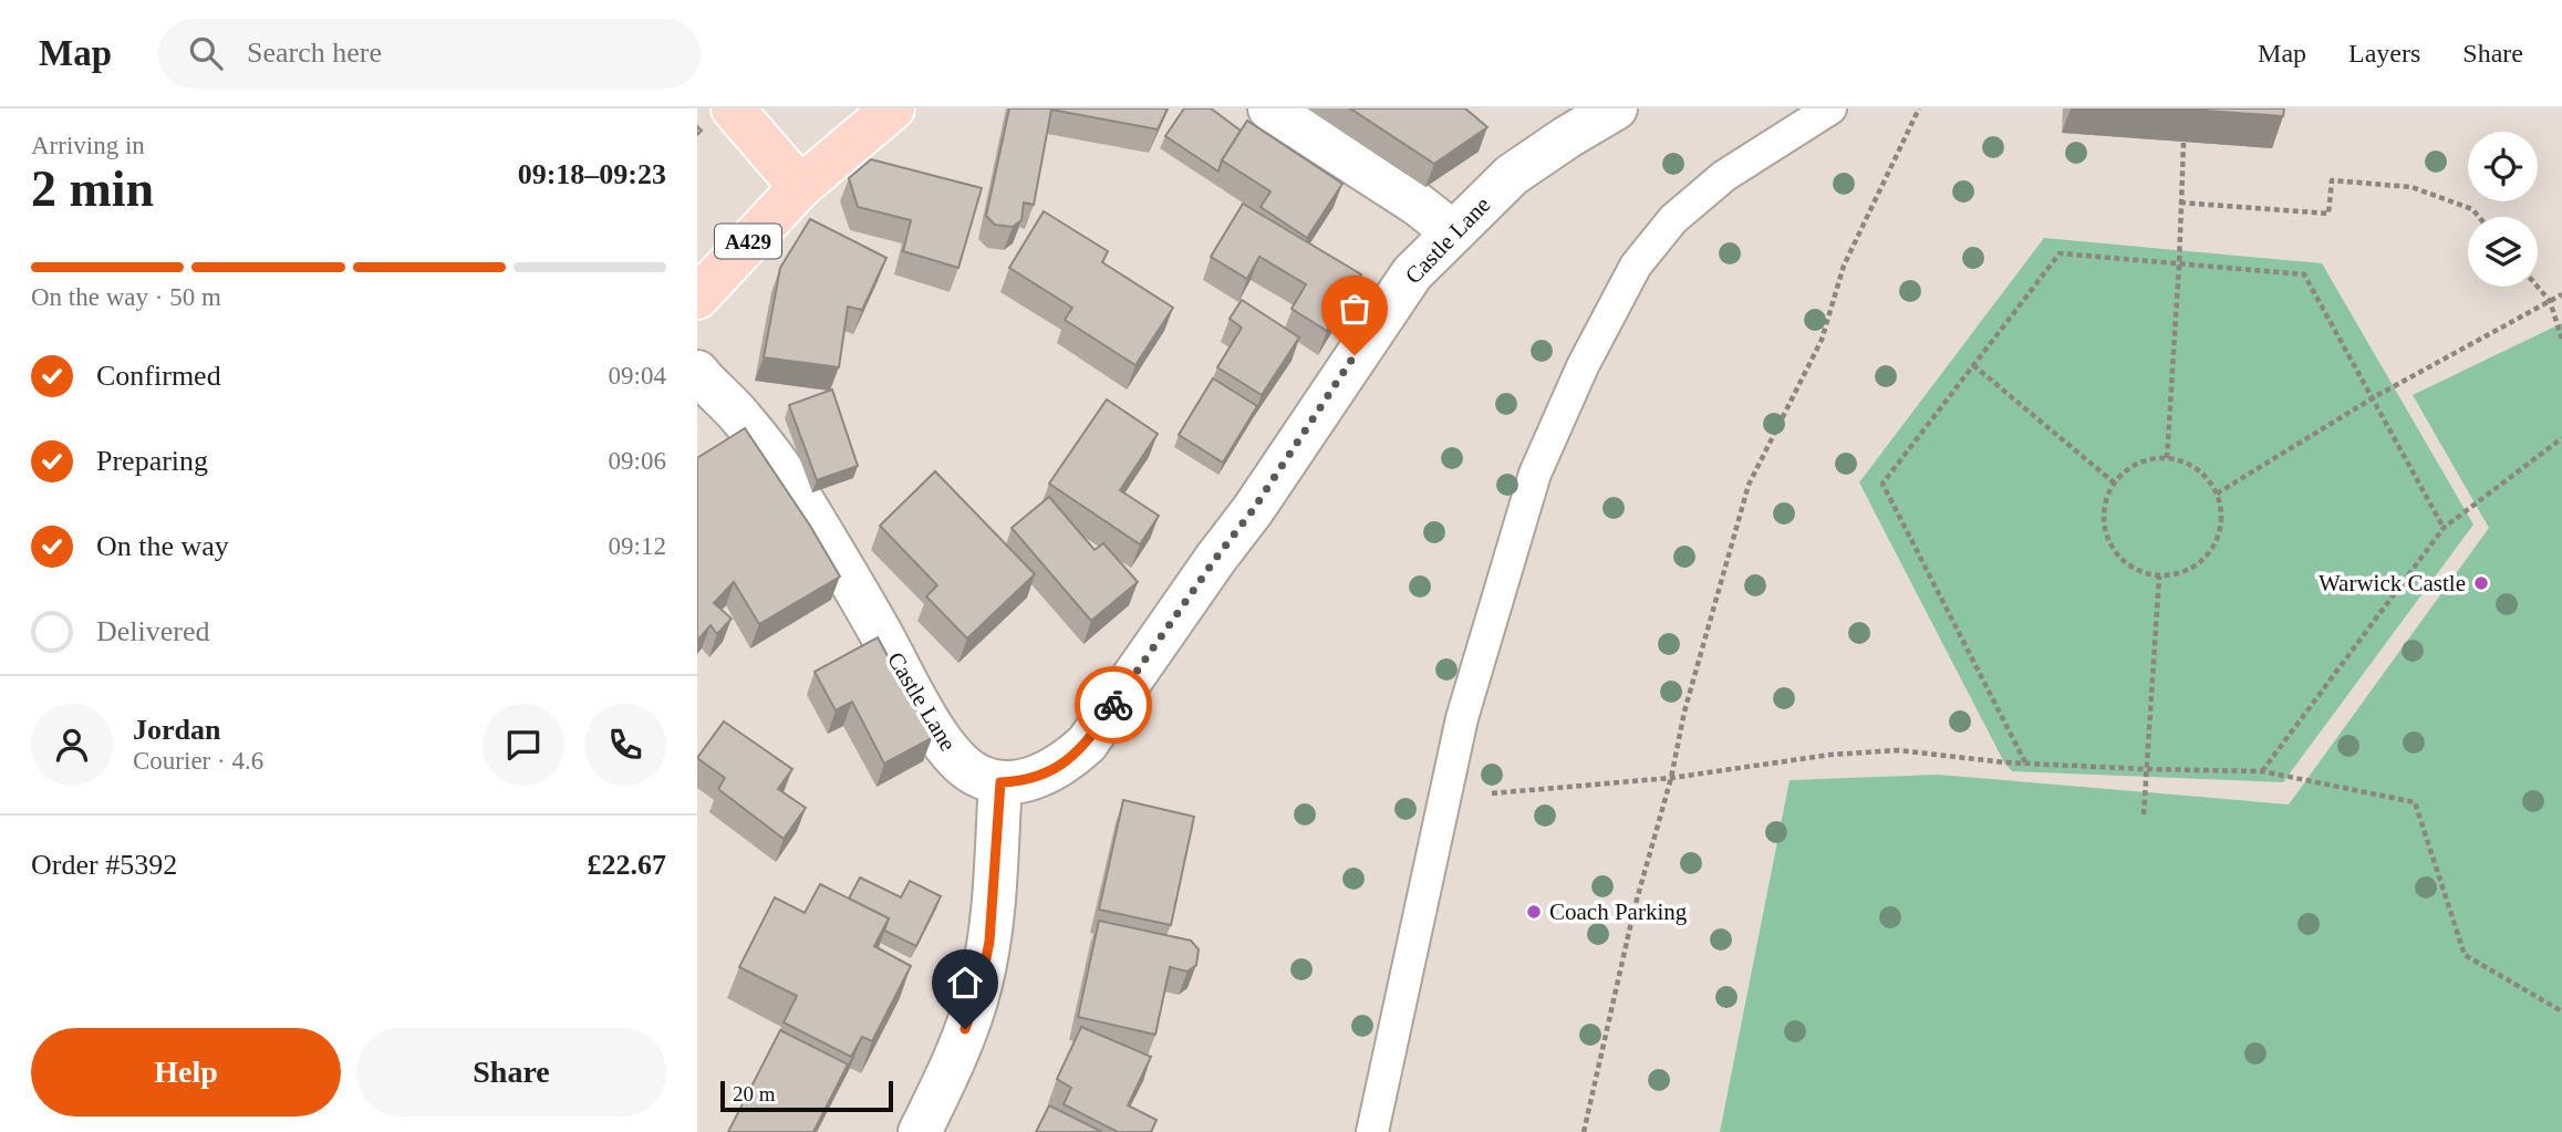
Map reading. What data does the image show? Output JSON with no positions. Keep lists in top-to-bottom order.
{
  "streets": {
    "main road": ["A429"],
    "street": ["Castle Lane"]
  },
  "places": ["Warwick Castle", "Coach Parking"],
  "scale_bar": "20 m",
  "page": {
    "header": "Map",
    "search": "Search here",
    "nav": ["Map", "Layers", "Share"],
    "heading": ["2 min", "Arriving in", "09:18–09:23"],
    "panel": [
      "Jordan",
      "Courier · 4.6",
      "Order #5392",
      "£22.67"
    ],
    "bar": "On the way · 50 m",
    "list": [
      ["Confirmed", "09:04"],
      ["Preparing", "09:06"],
      ["On the way", "09:12"],
      "Delivered"
    ],
    "buttons": ["Help", "Share"],
    "scale": "20 m"
  }
}
